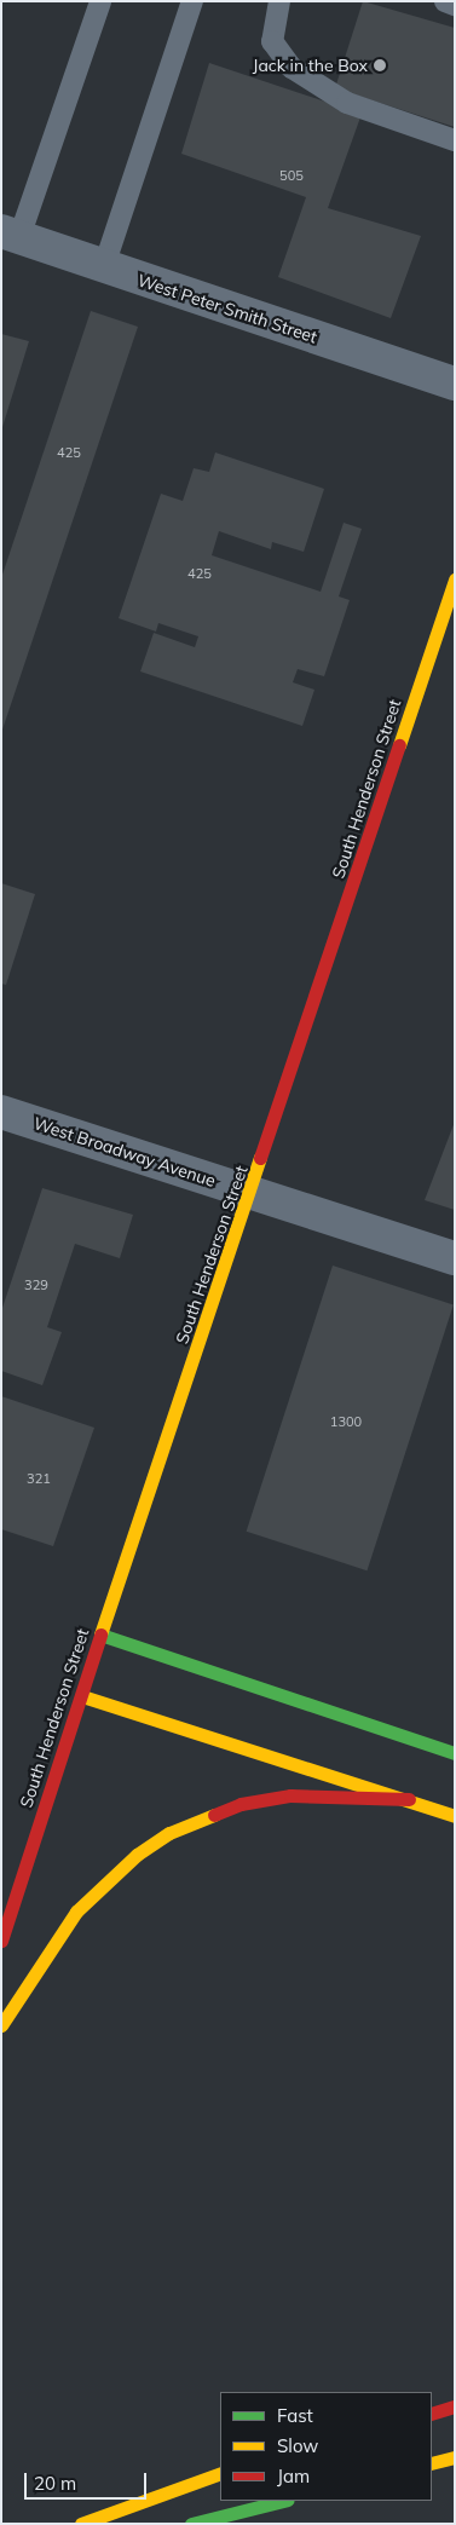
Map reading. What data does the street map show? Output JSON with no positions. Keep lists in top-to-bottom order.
{
  "streets": {
    "main road": ["South Henderson Street"],
    "street": ["West Peter Smith Street", "West Broadway Avenue"]
  },
  "crossings": [
    ["South Henderson Street", "West Broadway Avenue"]
  ],
  "places": ["Jack in the Box"],
  "house_numbers": [
    "505",
    "425",
    "425",
    "329",
    "1300",
    "321"
  ],
  "legend": ["Fast", "Slow", "Jam"],
  "scale_bar": "20 m"
}
